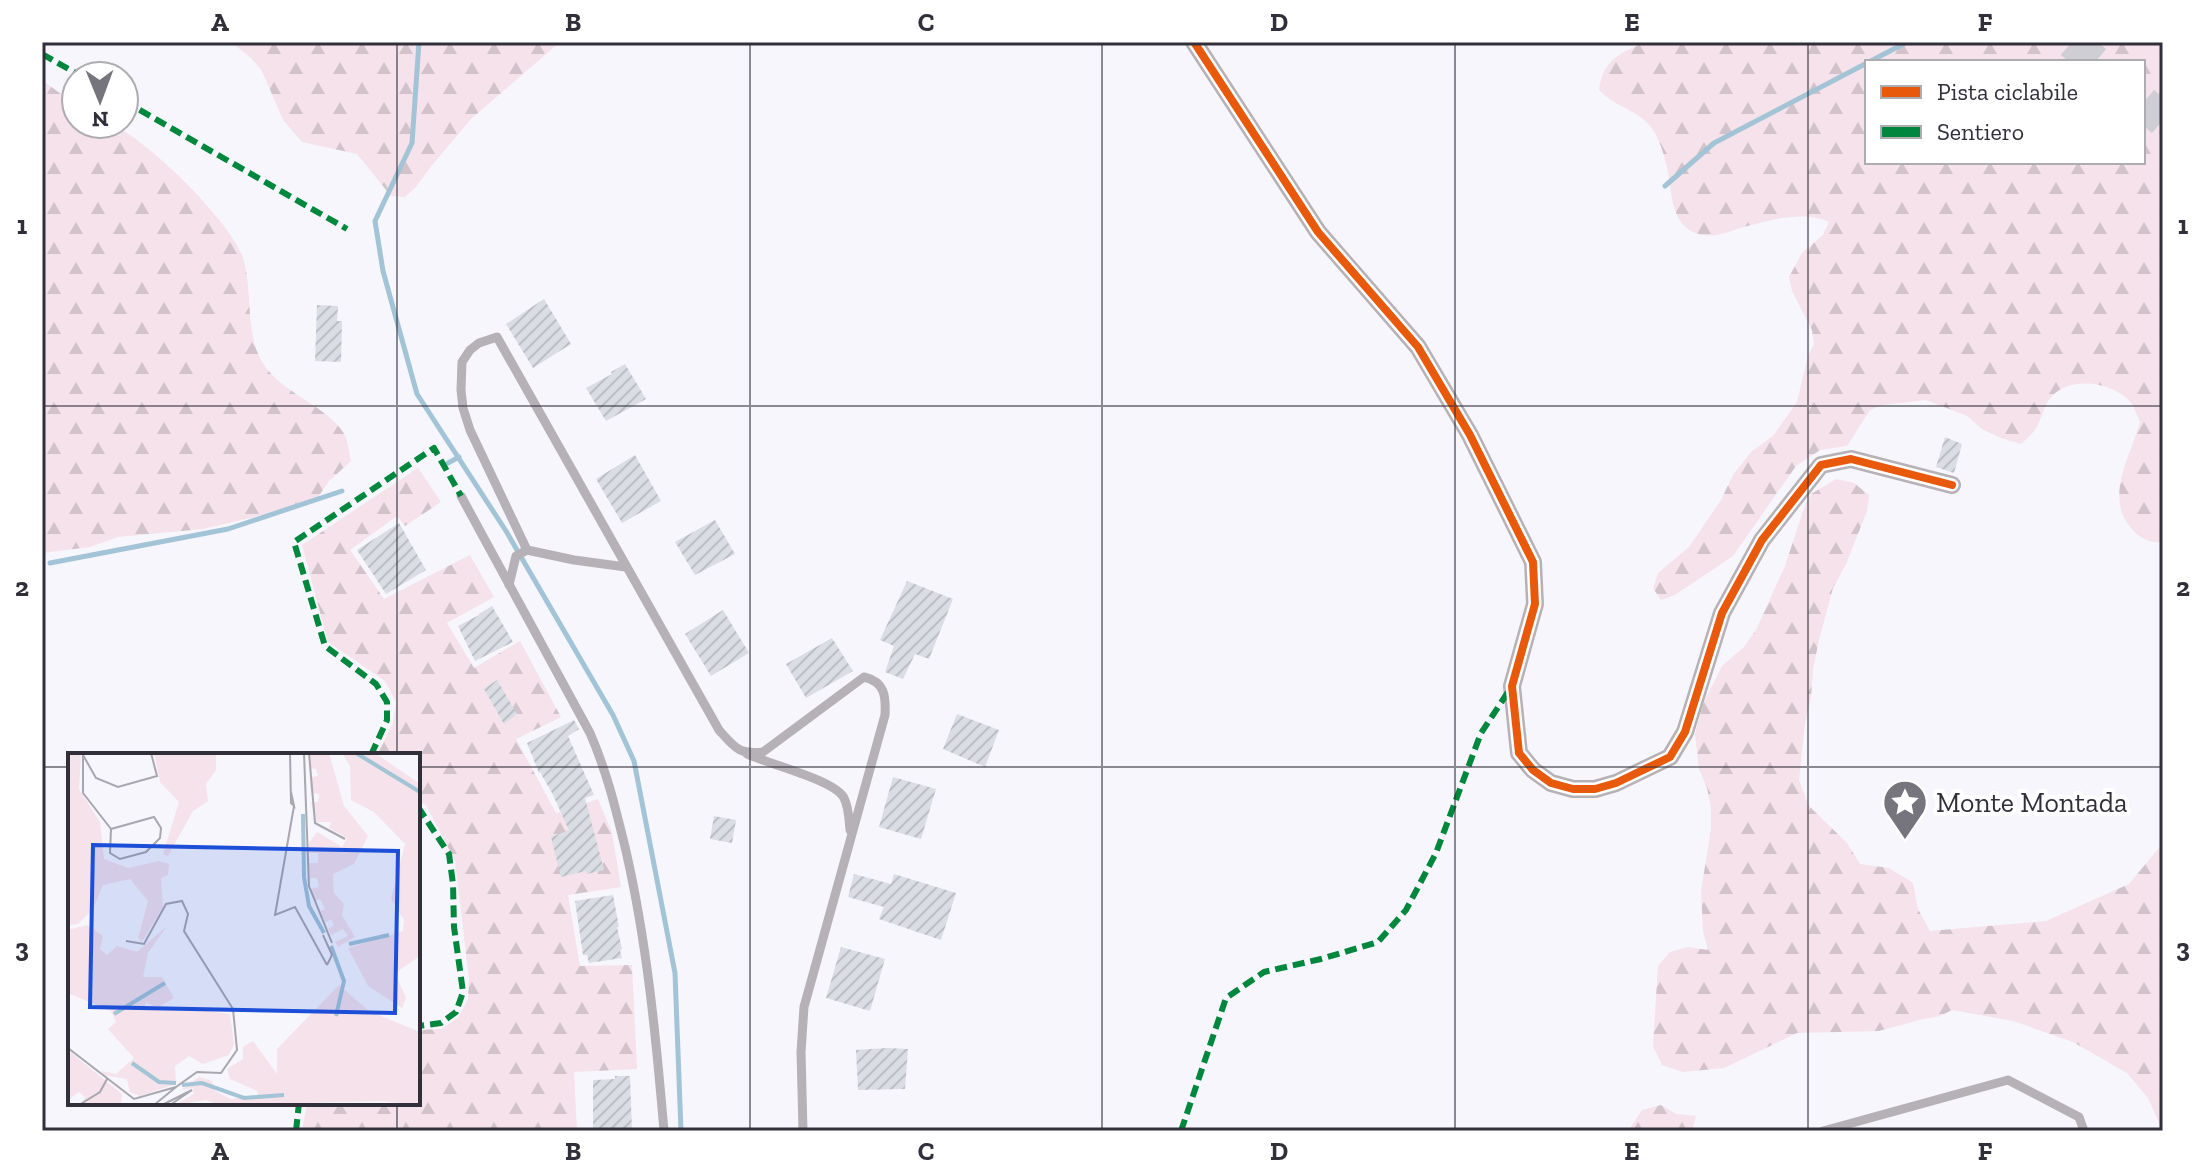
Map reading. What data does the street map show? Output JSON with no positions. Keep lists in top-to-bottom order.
{
  "places": {
    "place": ["Monte Montada"]
  },
  "legend": ["Pista ciclabile", "Sentiero"],
  "north": "bottom",
  "grid": {
    "columns": [
      "A",
      "B",
      "C",
      "D",
      "E",
      "F"
    ],
    "rows": ["1", "2", "3"]
  }
}
